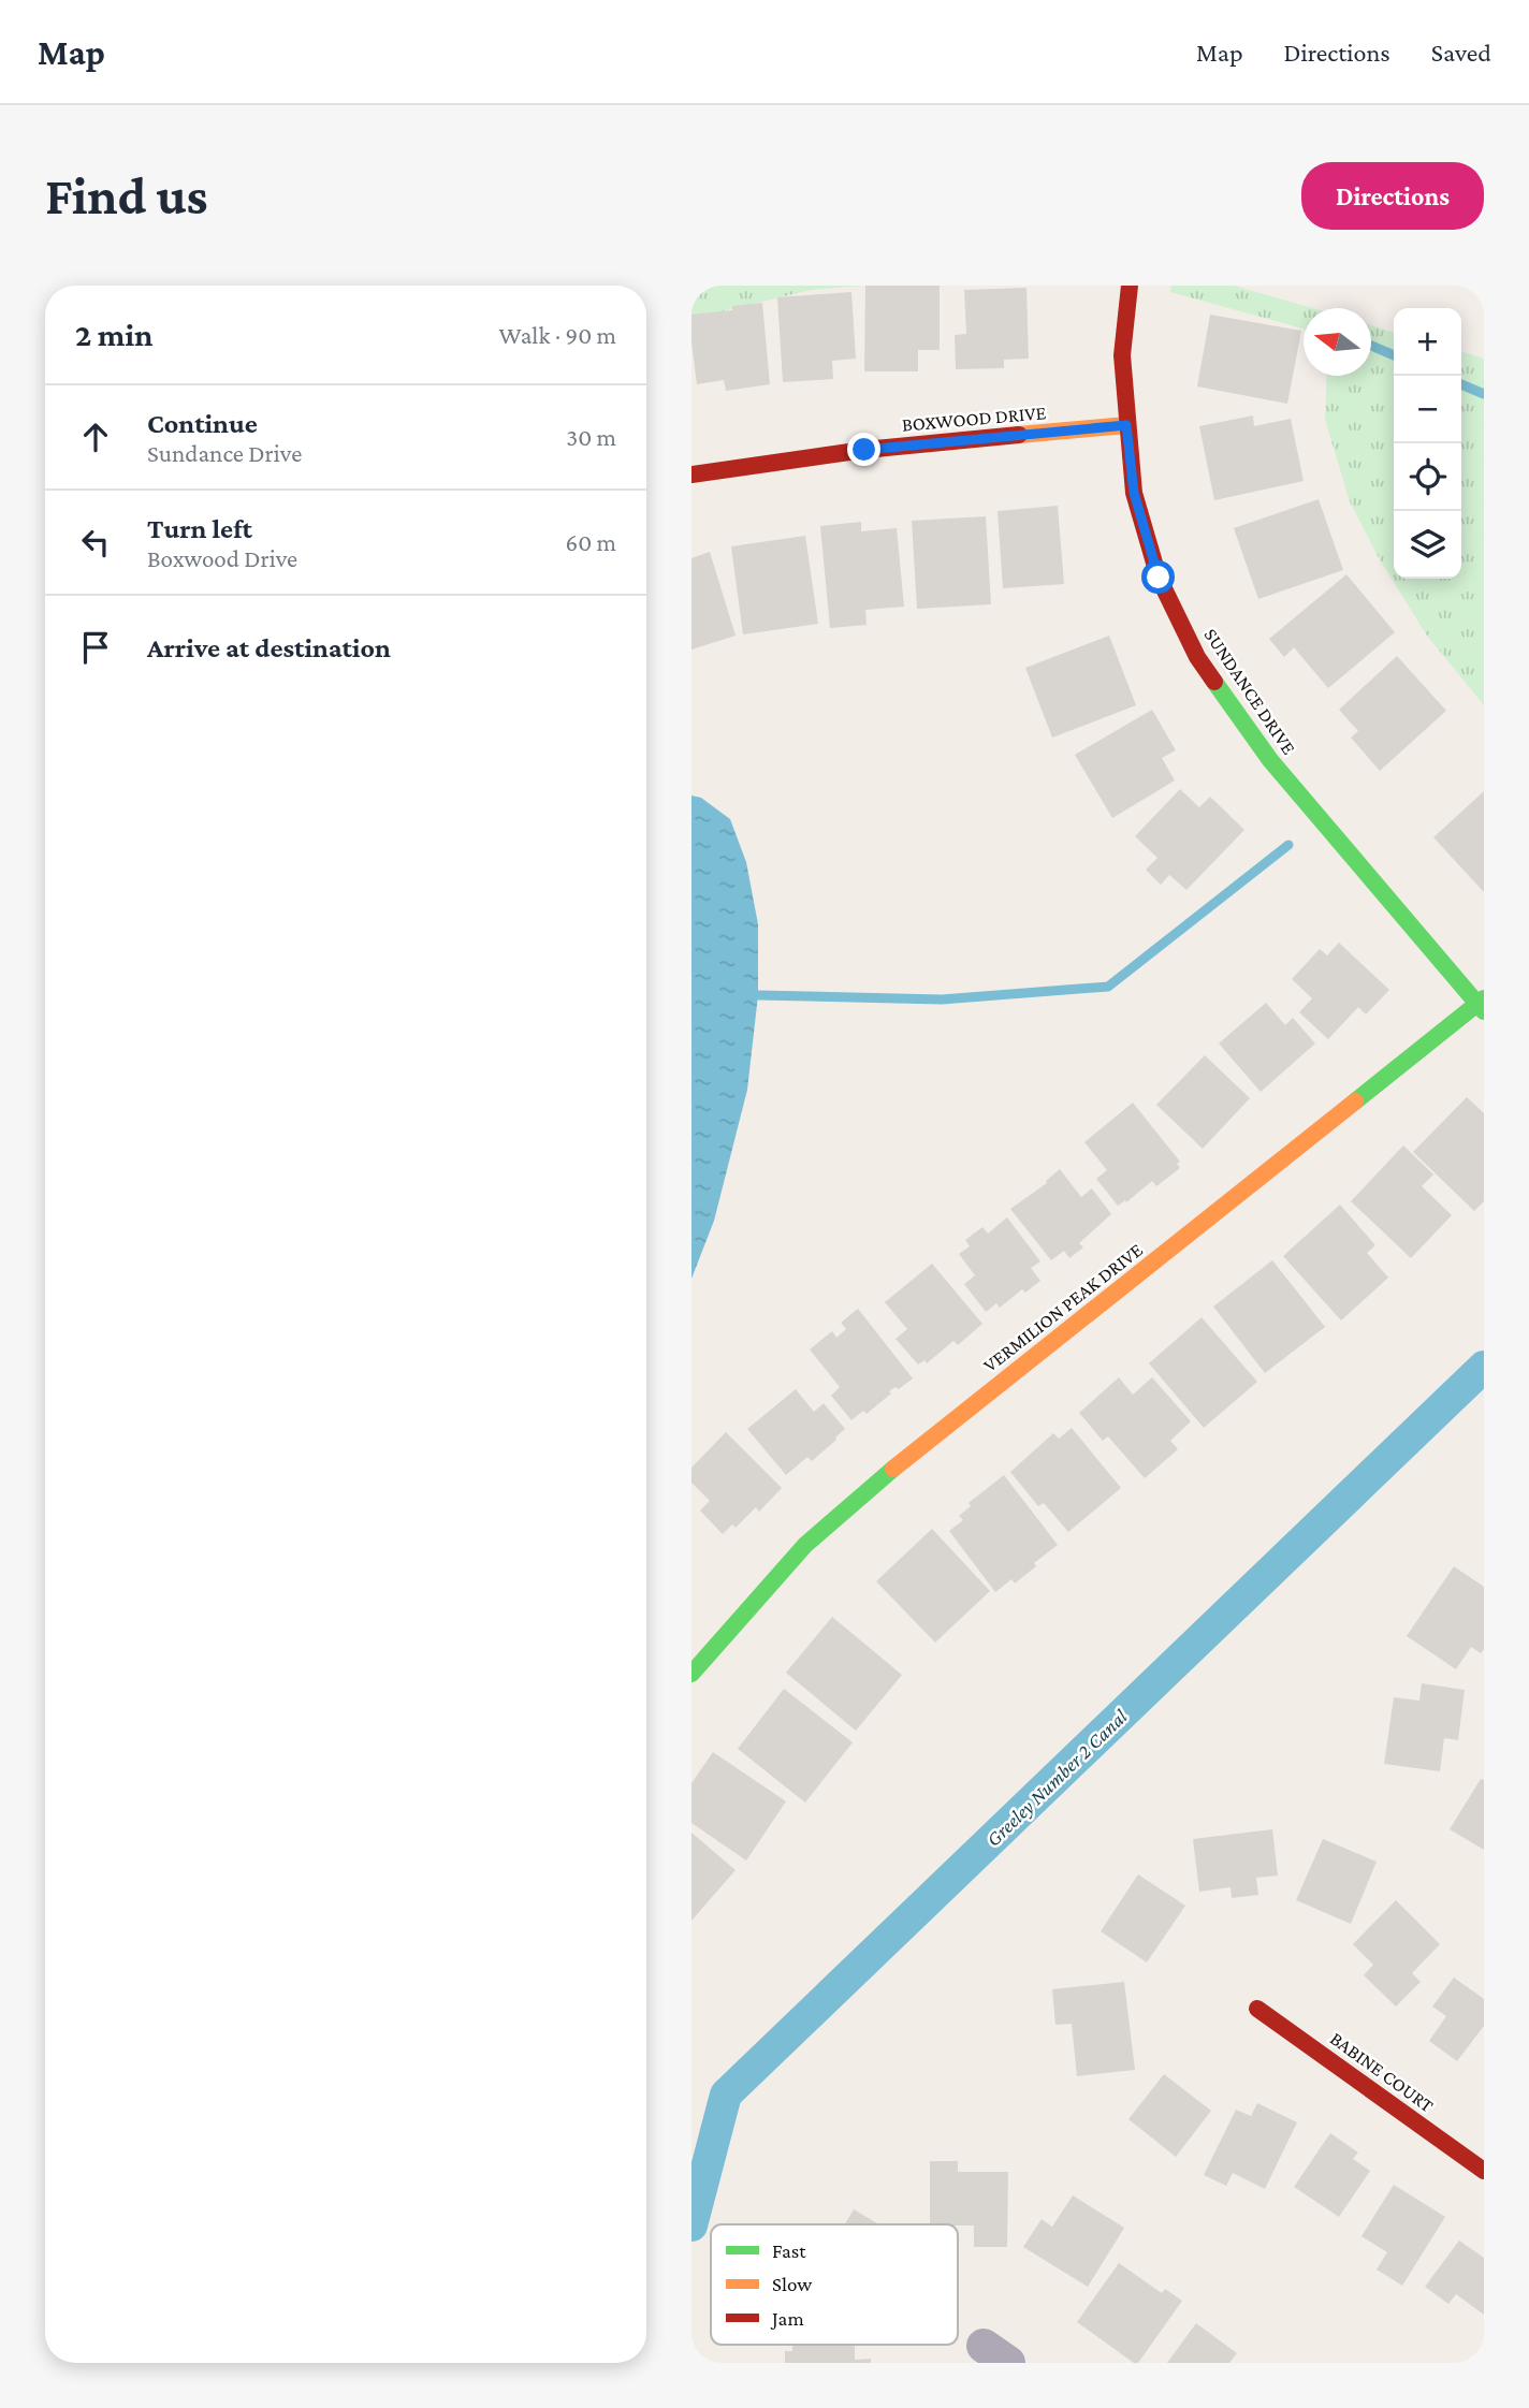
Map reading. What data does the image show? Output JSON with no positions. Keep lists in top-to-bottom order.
{
  "streets": {
    "street": [
      "BOXWOOD DRIVE",
      "SUNDANCE DRIVE",
      "VERMILION PEAK DRIVE",
      "BABINE COURT"
    ]
  },
  "crossings": [
    ["BOXWOOD DRIVE", "SUNDANCE DRIVE"],
    ["SUNDANCE DRIVE", "VERMILION PEAK DRIVE"]
  ],
  "water": ["Greeley Number 2 Canal"],
  "legend": ["Fast", "Slow", "Jam"],
  "north": "left",
  "page": {
    "header": "Map",
    "nav": ["Map", "Directions", "Saved"],
    "buttons": "Directions",
    "title": "Find us",
    "heading": ["2 min", "Walk · 90 m"],
    "map_buttons": ["+", "−"],
    "list": [
      ["Continue", "Sundance Drive", "30 m"],
      ["Turn left", "Boxwood Drive", "60 m"],
      "Arrive at destination"
    ]
  }
}
